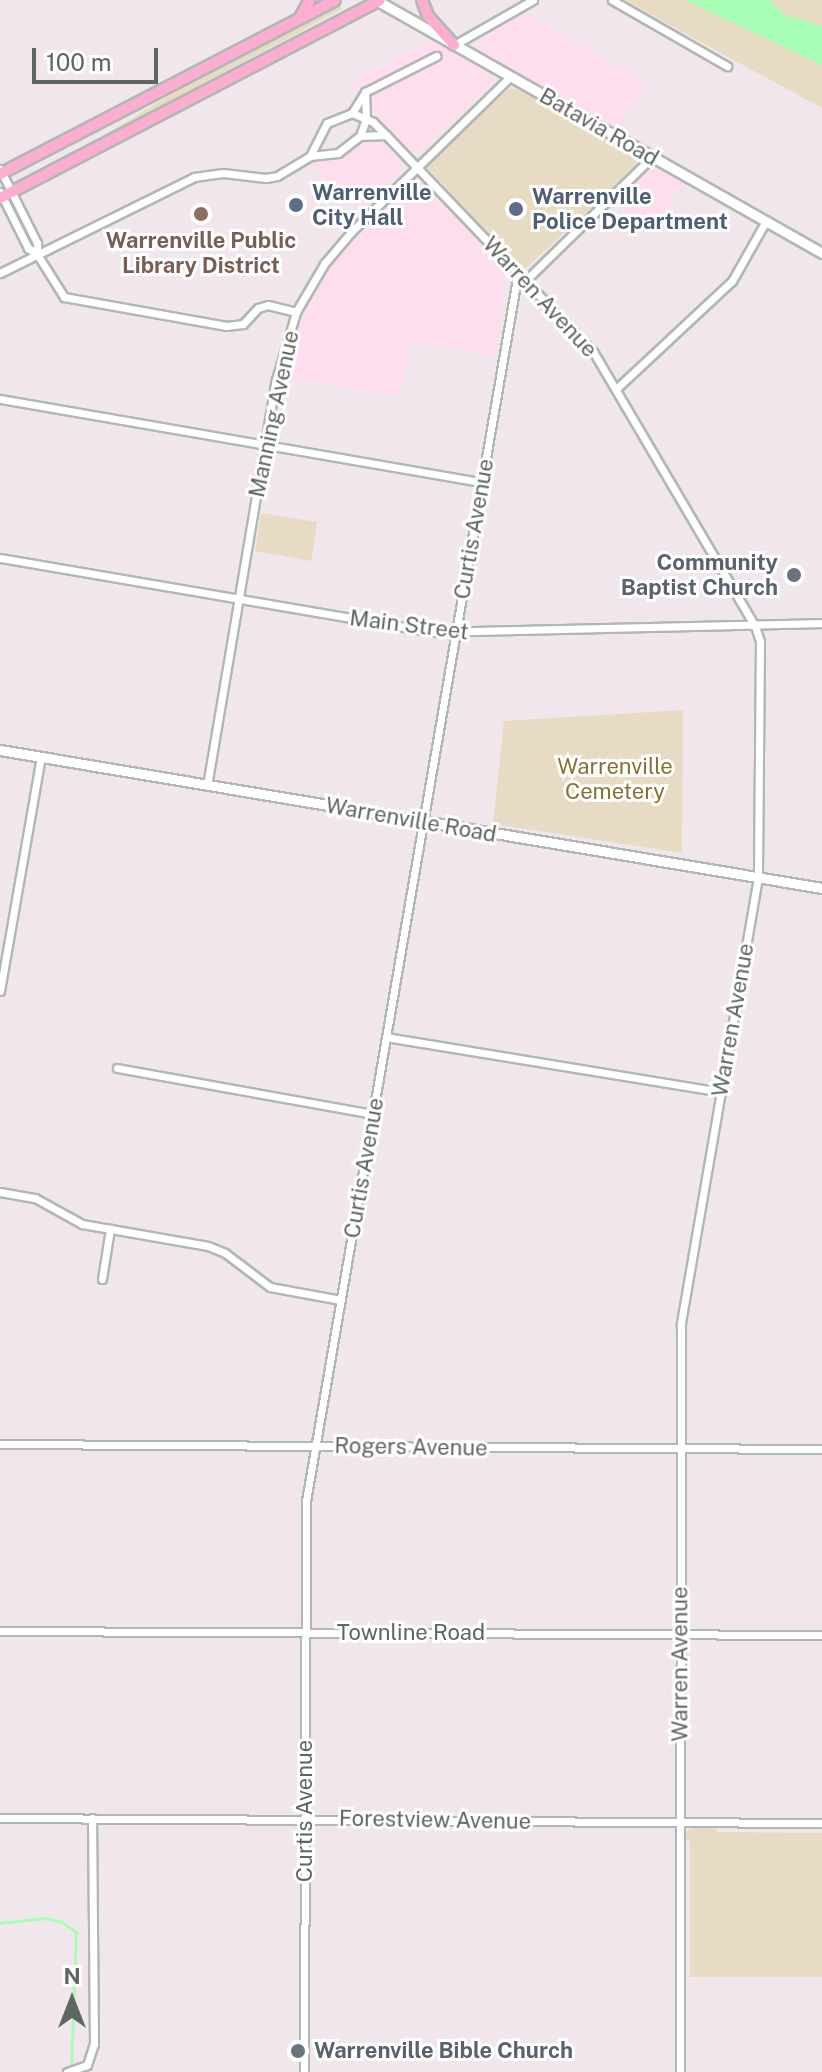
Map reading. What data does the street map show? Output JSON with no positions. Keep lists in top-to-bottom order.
{
  "streets": {
    "main road": ["Batavia Road", "Warrenville Road"],
    "street": [
      "Warren Avenue",
      "Manning Avenue",
      "Curtis Avenue",
      "Main Street",
      "Rogers Avenue",
      "Townline Road",
      "Forestview Avenue"
    ]
  },
  "crossings": [
    ["Batavia Road", "Manning Avenue"],
    ["Warren Avenue", "Manning Avenue"],
    ["Warren Avenue", "Curtis Avenue"],
    ["Warren Avenue", "Main Street"],
    ["Warren Avenue", "Warrenville Road"],
    ["Warren Avenue", "Rogers Avenue"],
    ["Warren Avenue", "Townline Road"],
    ["Warren Avenue", "Forestview Avenue"],
    ["Manning Avenue", "Main Street"],
    ["Manning Avenue", "Warrenville Road"],
    ["Curtis Avenue", "Main Street"],
    ["Curtis Avenue", "Warrenville Road"],
    ["Curtis Avenue", "Rogers Avenue"],
    ["Curtis Avenue", "Townline Road"],
    ["Curtis Avenue", "Forestview Avenue"]
  ],
  "parks": ["Warrenville Cemetery"],
  "places": [
    "Warrenville City Hall",
    "Warrenville Police Department",
    "Warrenville Public Library District",
    "Community Baptist Church",
    "Warrenville Bible Church"
  ],
  "scale_bar": "100 m",
  "north": "top"
}
